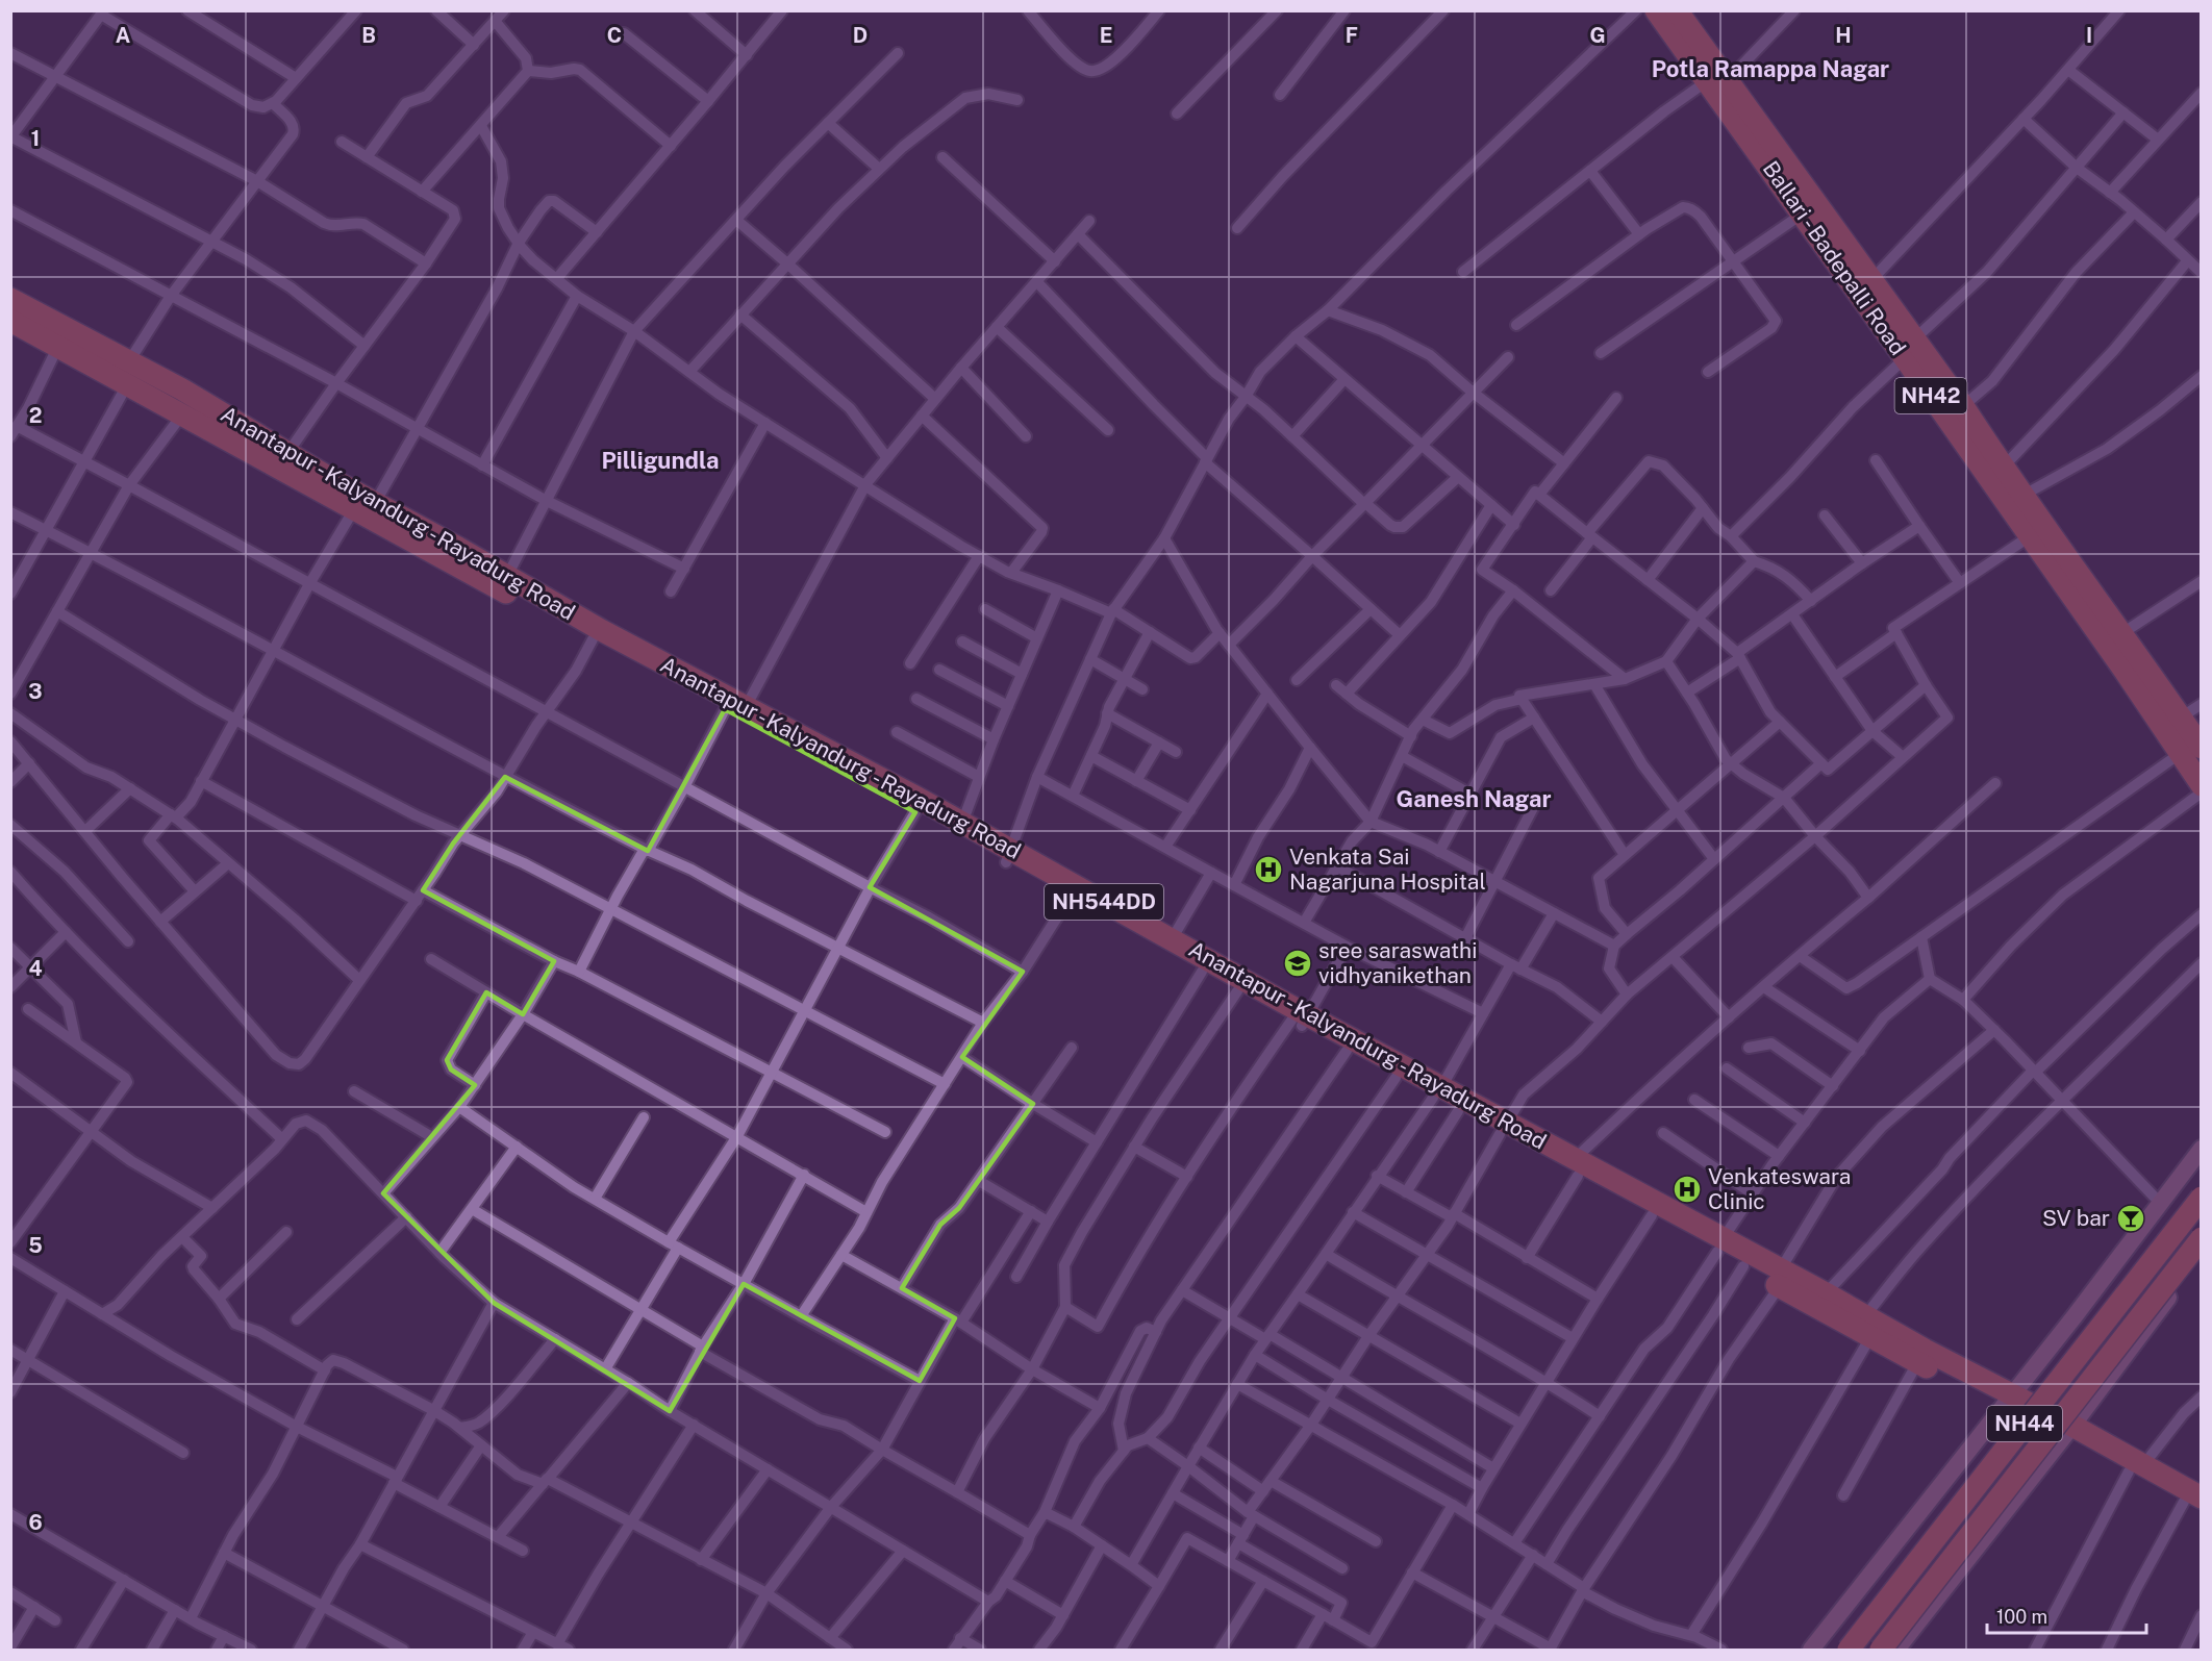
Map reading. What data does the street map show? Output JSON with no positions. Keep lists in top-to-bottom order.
{
  "streets": {
    "highway": [
      "Ballari - Badepalli Road",
      "NH42",
      "Anantapur - Kalyandurg - Rayadurg Road",
      "NH544DD",
      "NH44"
    ]
  },
  "districts": ["Potla Ramappa Nagar", "Pilligundla", "Ganesh Nagar"],
  "places": {
    "hospital": ["Venkata Sai Nagarjuna Hospital", "Venkateswara Clinic"],
    "school or university": ["sree saraswathi vidhyanikethan"],
    "bar": ["SV bar"]
  },
  "scale_bar": "100 m",
  "grid": {
    "columns": [
      "A",
      "B",
      "C",
      "D",
      "E",
      "F",
      "G",
      "H",
      "I"
    ],
    "rows": [
      "1",
      "2",
      "3",
      "4",
      "5",
      "6"
    ]
  }
}
